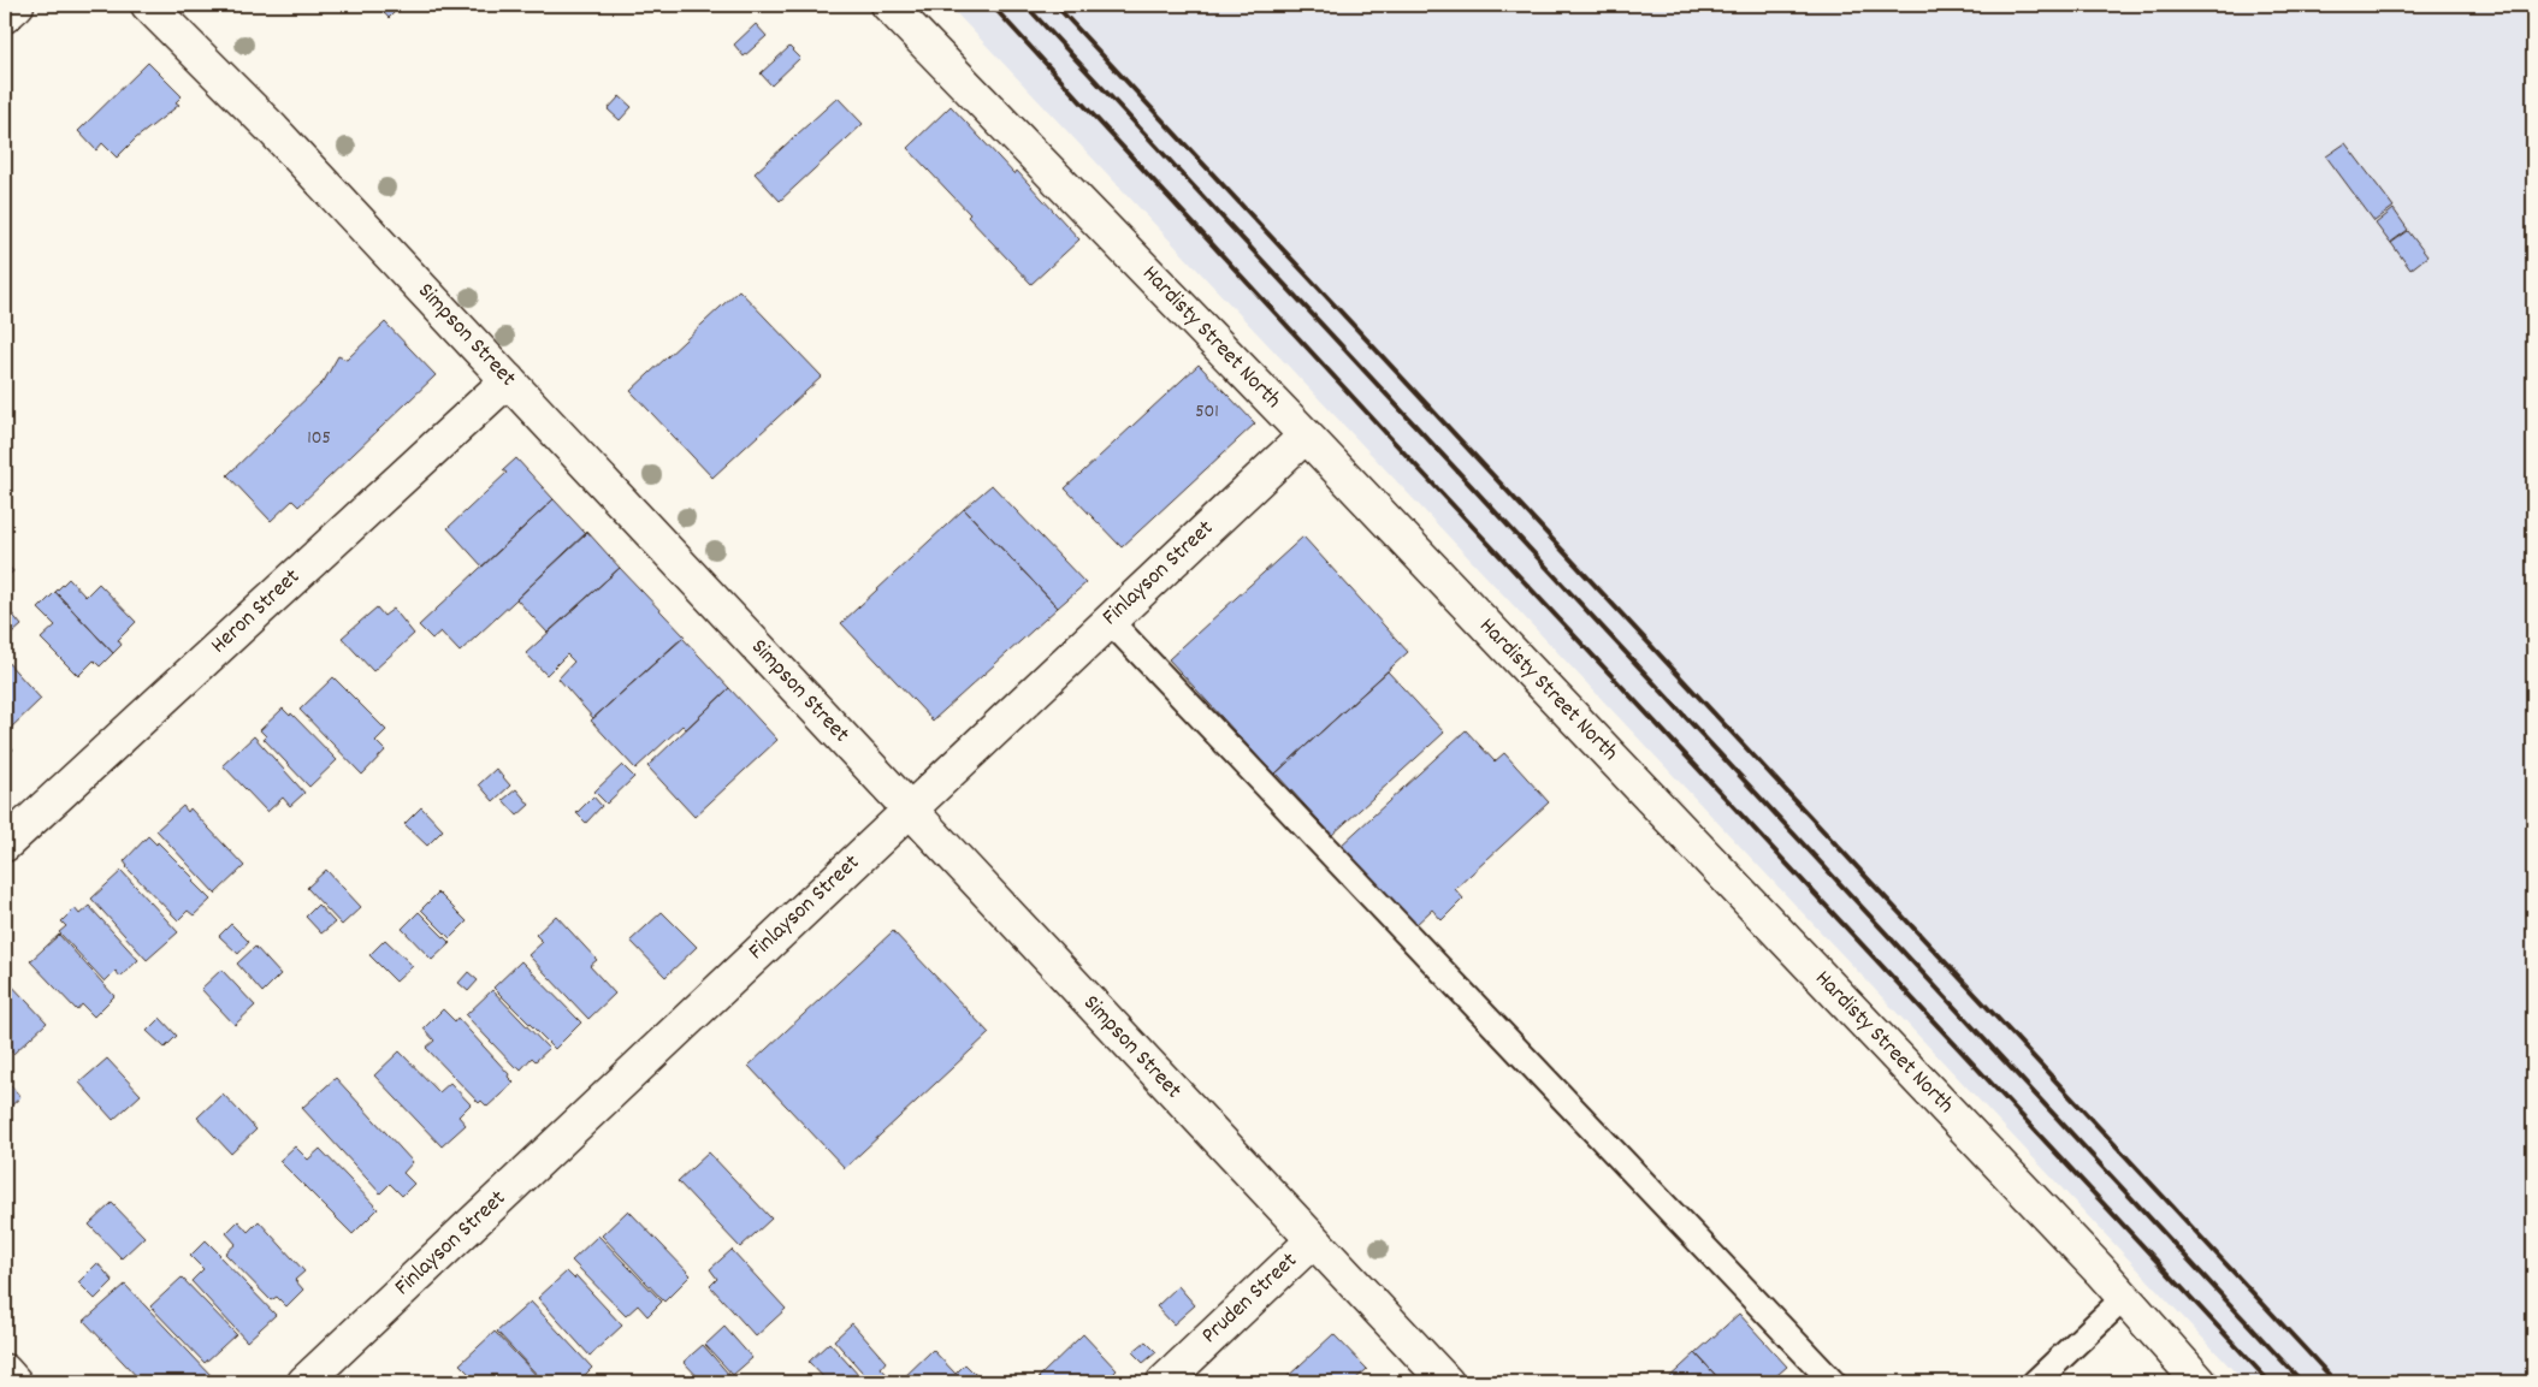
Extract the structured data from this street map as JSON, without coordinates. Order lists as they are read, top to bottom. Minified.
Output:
{"streets":{"street":["Simpson Street","Hardisty Street North","Finlayson Street","Heron Street","Pruden Street"]},"crossings":[["Simpson Street","Finlayson Street"],["Simpson Street","Heron Street"],["Simpson Street","Pruden Street"],["Hardisty Street North","Finlayson Street"]],"house_numbers":["501","105"]}
